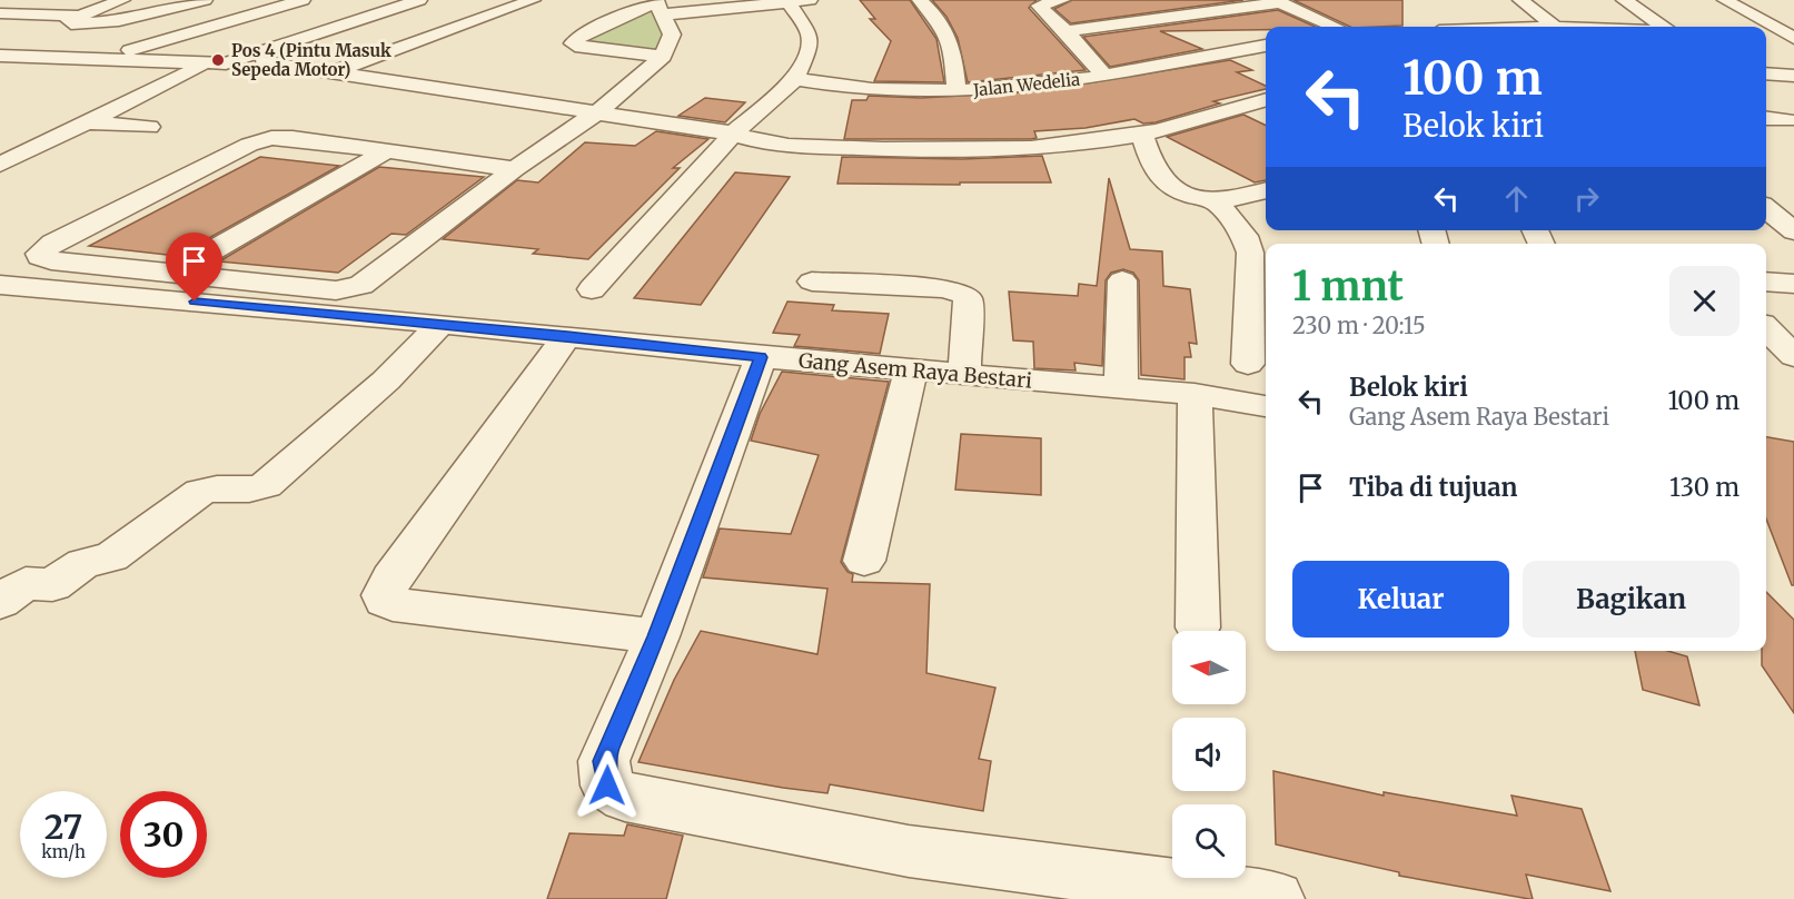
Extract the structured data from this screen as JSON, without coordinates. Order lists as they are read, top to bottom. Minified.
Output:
{"streets":{"street":["Jalan Wedelia","Gang Asem Raya Bestari"]},"places":["Pos 4 (Pintu Masuk Sepeda Motor)"],"north":"left","page":{"turn":["100 m","Belok kiri"],"heading":["1 mnt","230 m · 20:15"],"list":[{"name":"Belok kiri","note":"Gang Asem Raya Bestari","value":"100 m"},{"name":"Tiba di tujuan","value":"130 m"}],"buttons":["Keluar","Bagikan"],"speed":"27 km/h","limit":"30"}}
